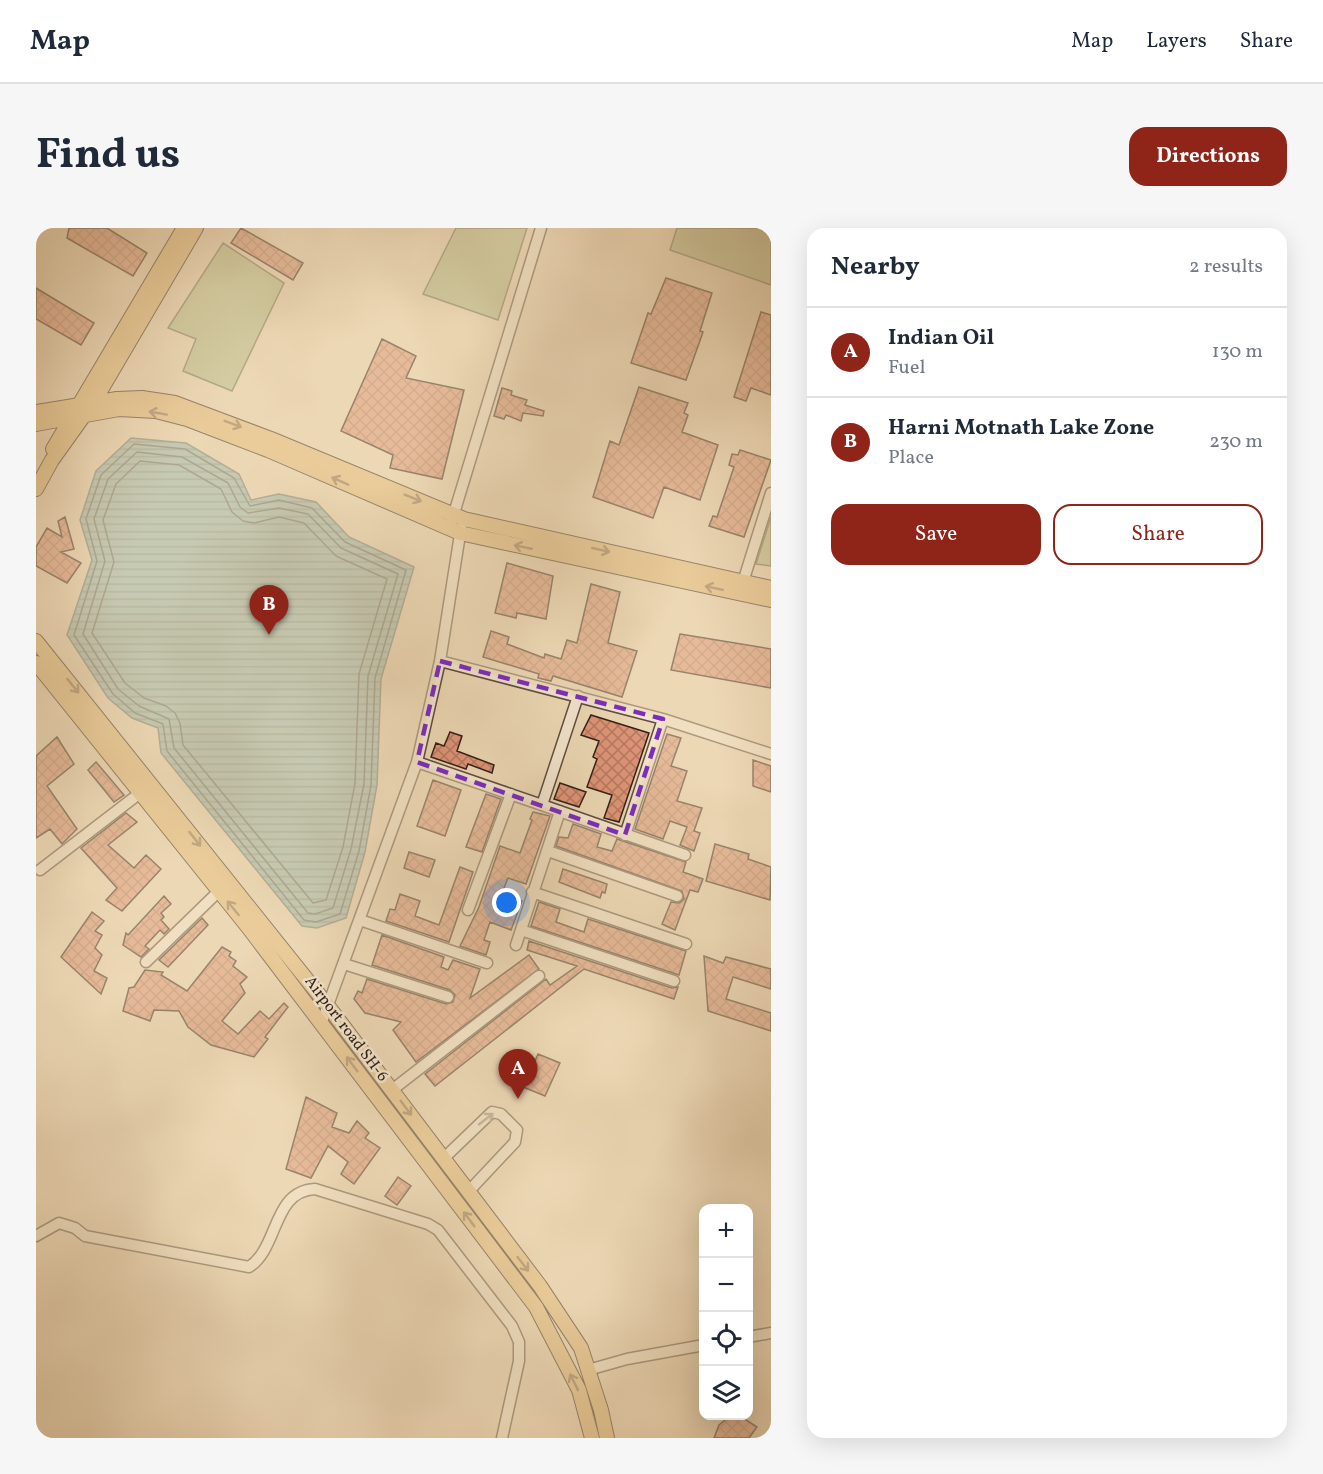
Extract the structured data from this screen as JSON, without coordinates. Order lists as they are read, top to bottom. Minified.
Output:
{"streets":{"main road":["Airport road SH-6"]},"page":{"header":"Map","nav":["Map","Layers","Share"],"title":"Find us","buttons":["Directions",["Save","Share"]],"heading":["Nearby","2 results"],"list":[{"mark":"A","name":"Indian Oil","note":"Fuel","value":"130 m"},{"mark":"B","name":"Harni Motnath Lake Zone","note":"Place","value":"230 m"}],"pins":["B","A"],"map_buttons":["+","−"]}}
